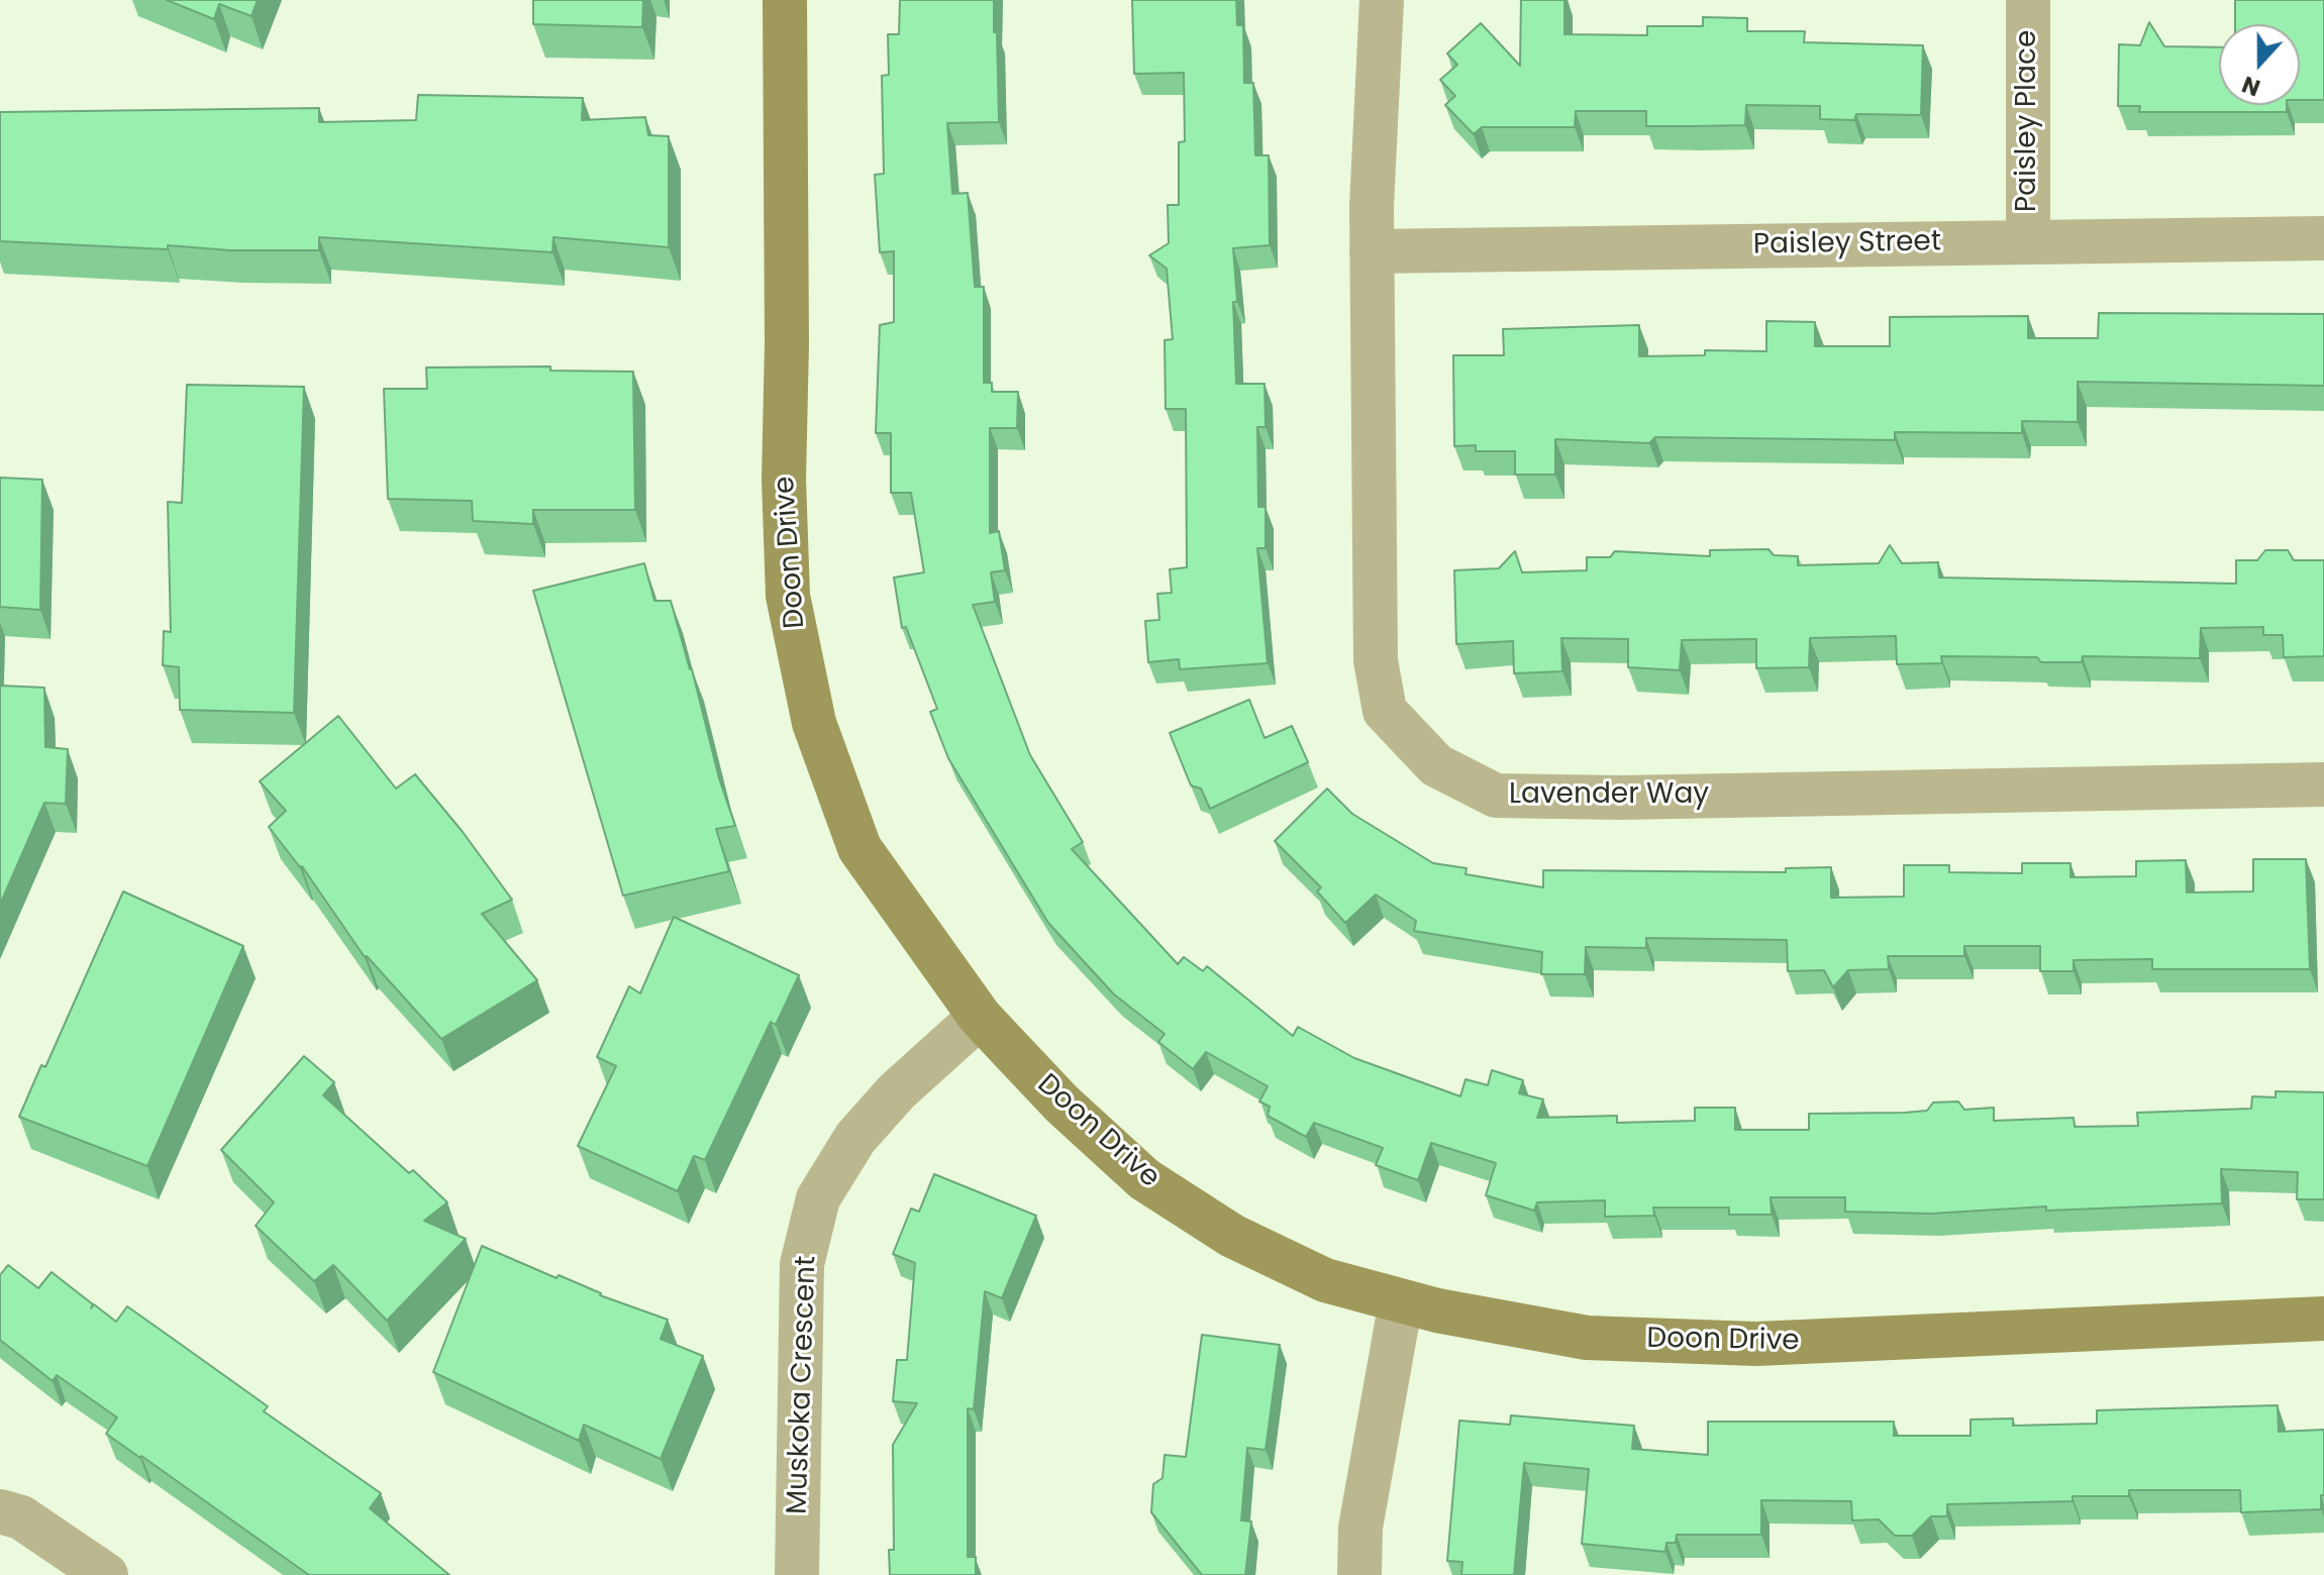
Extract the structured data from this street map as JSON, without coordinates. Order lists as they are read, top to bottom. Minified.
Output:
{"streets":{"street":["Paisley Place","Paisley Street","Doon Drive","Lavender Way","Muskoka Crescent"]},"crossings":[["Paisley Place","Paisley Street"],["Paisley Street","Lavender Way"],["Doon Drive","Muskoka Crescent"]],"north":"bottom"}
